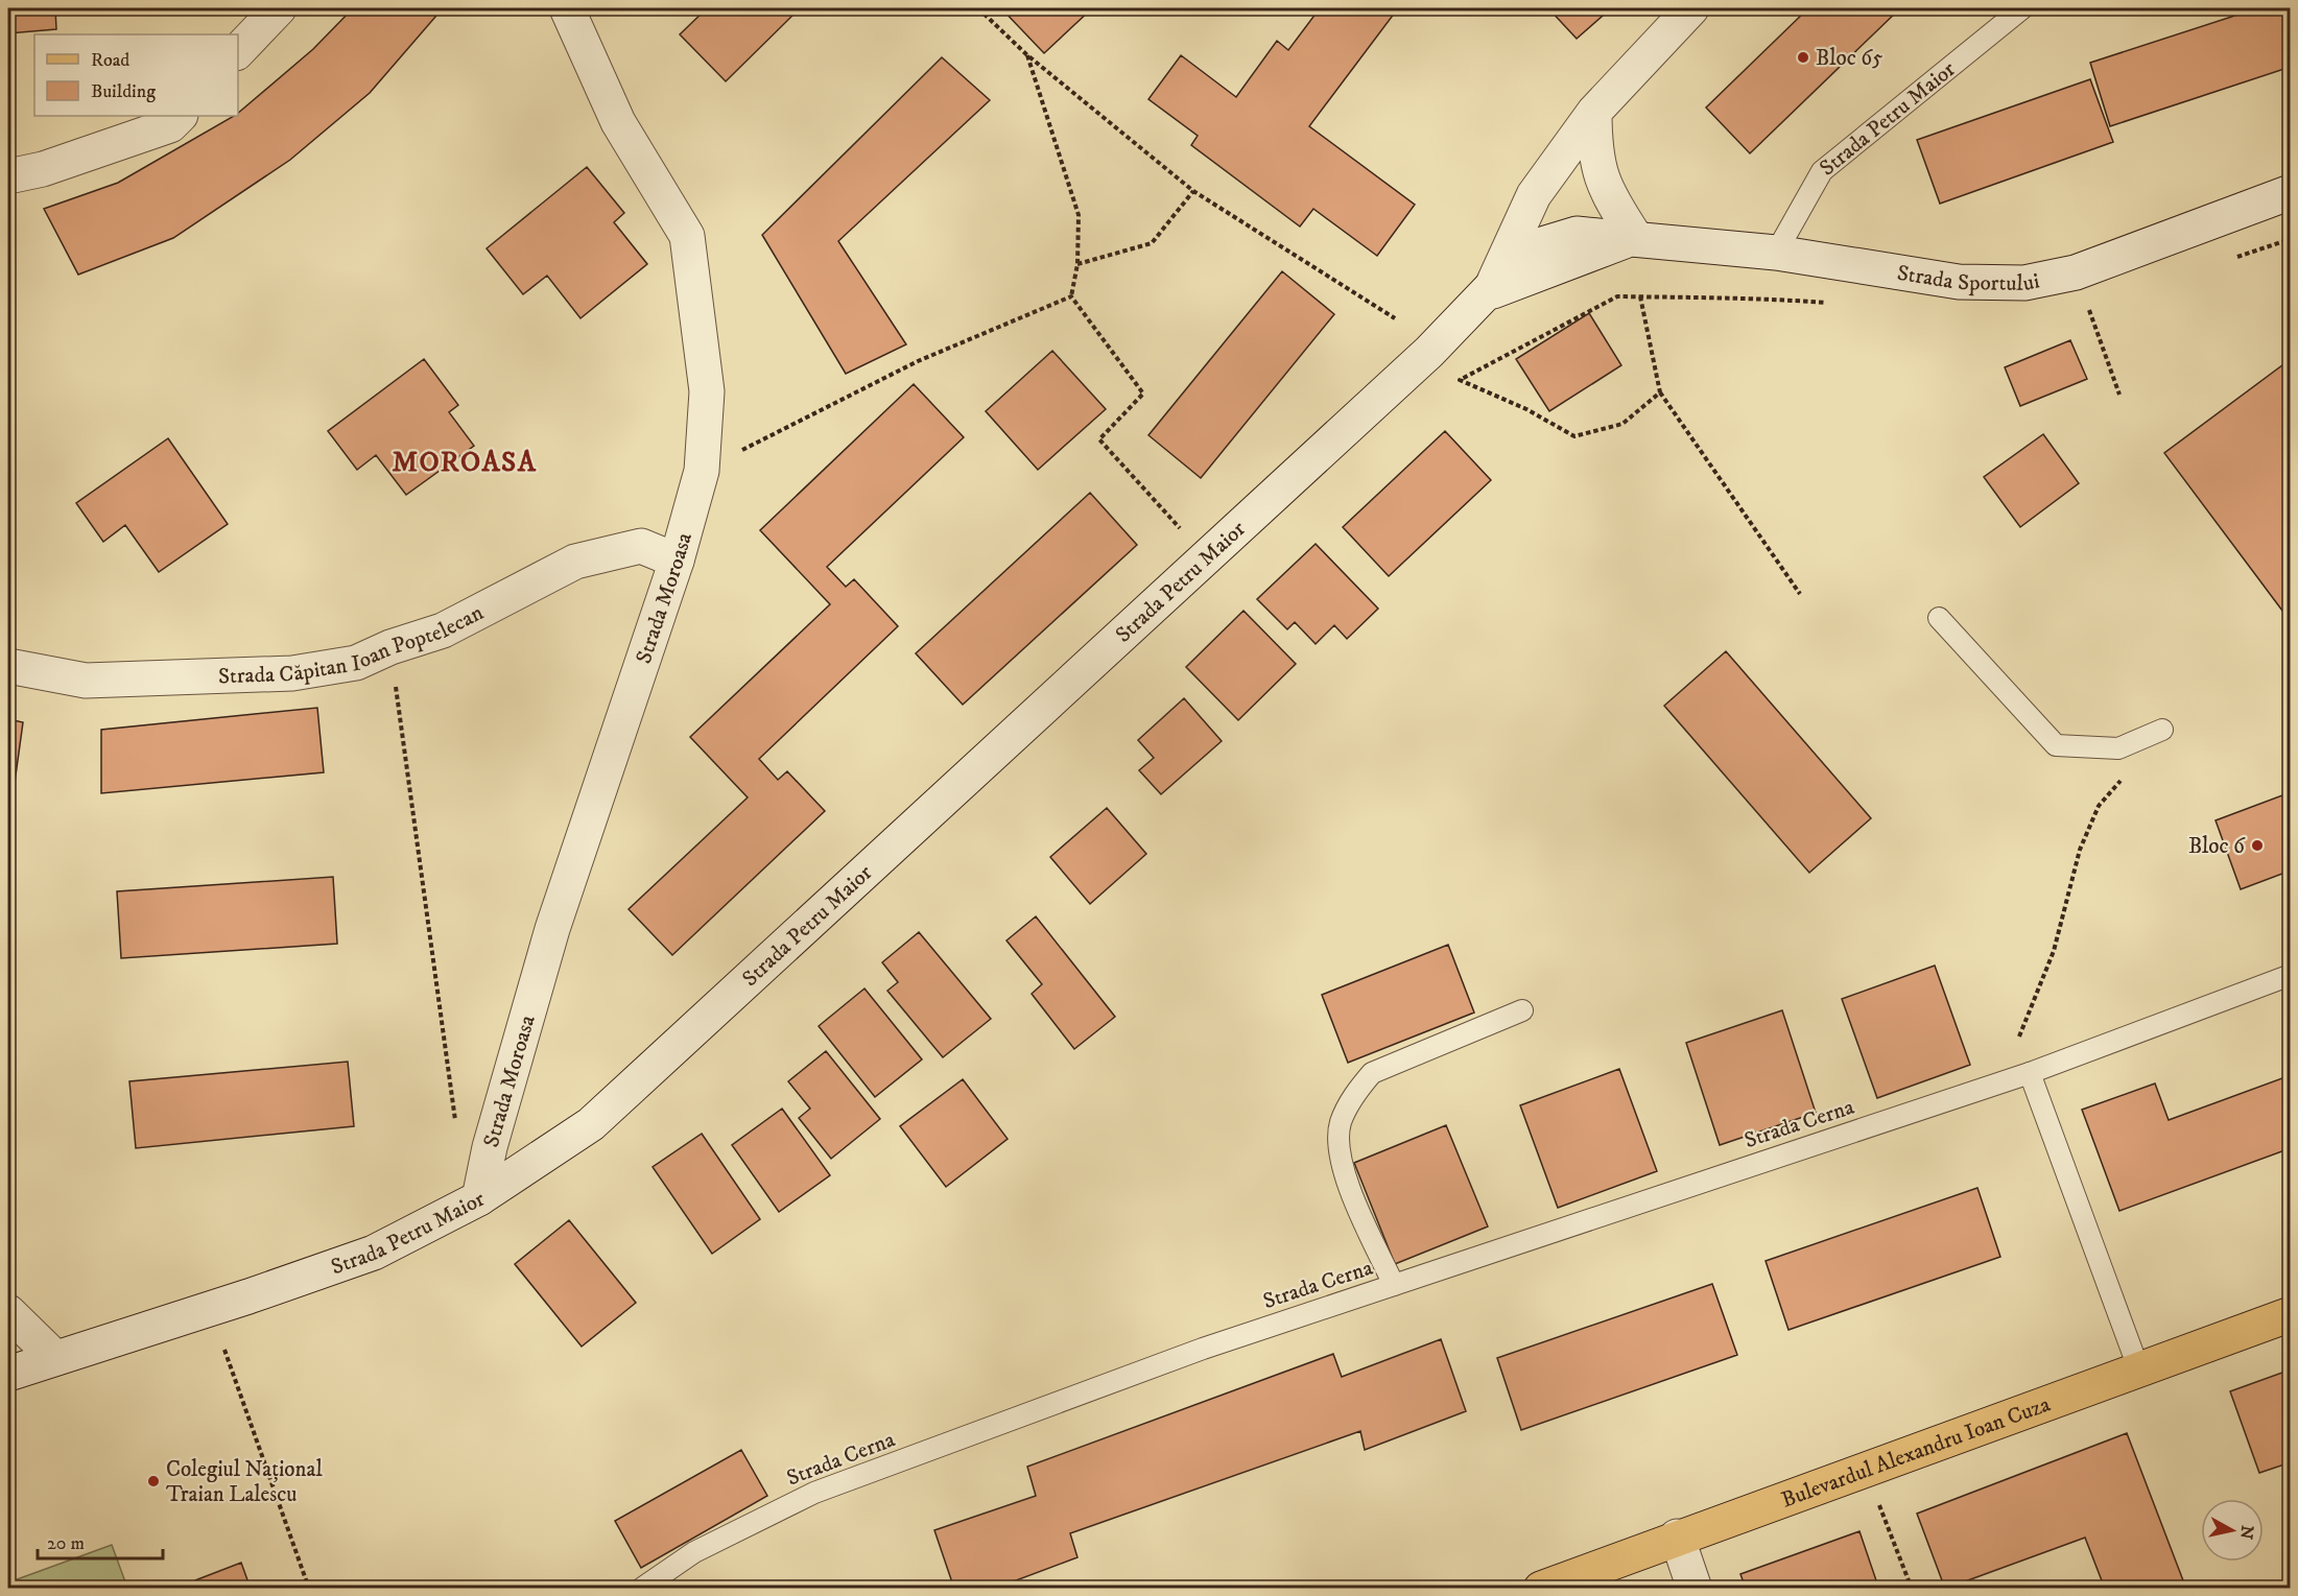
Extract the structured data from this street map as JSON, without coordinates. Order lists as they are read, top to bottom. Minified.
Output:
{"streets":{"main road":["Bulevardul Alexandru Ioan Cuza"],"street":["Strada Petru Maior","Strada Sportului","Strada Moroasa","Strada Căpitan Ioan Poptelecan"],"lane":["Strada Cerna"]},"crossings":[["Strada Petru Maior","Strada Sportului"],["Strada Petru Maior","Strada Moroasa"],["Strada Moroasa","Strada Căpitan Ioan Poptelecan"]],"districts":["MOROASA"],"places":["Bloc 65","Bloc 6","Colegiul Național Traian Lalescu"],"legend":["Road","Building"],"scale_bar":"20 m","north":"right"}
